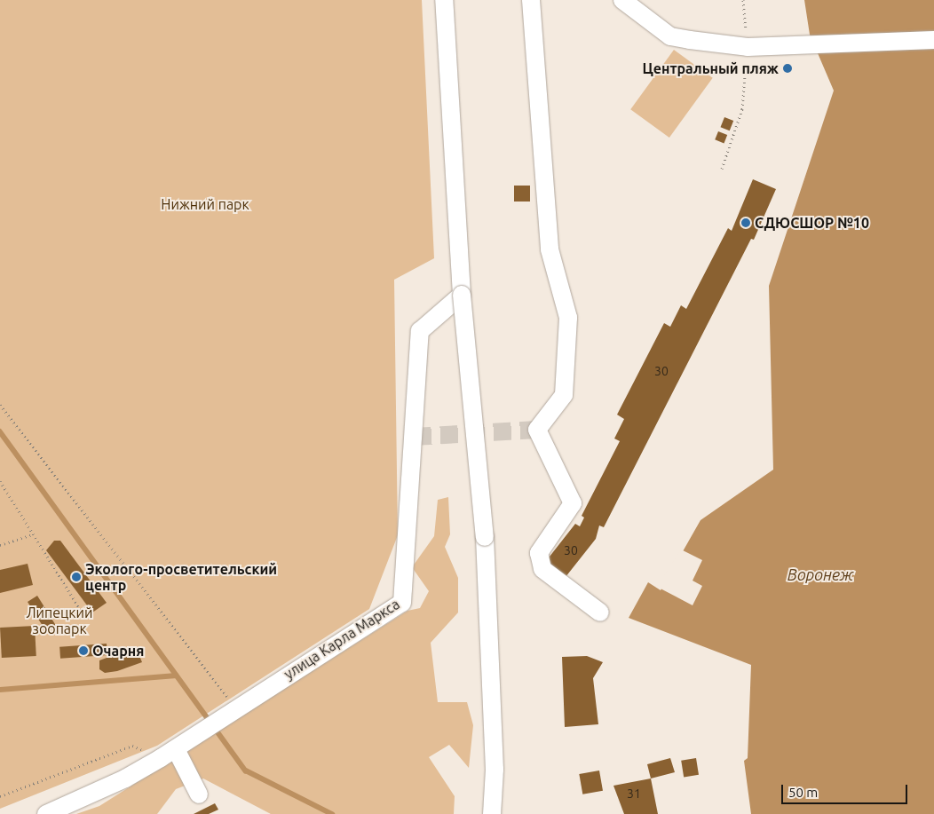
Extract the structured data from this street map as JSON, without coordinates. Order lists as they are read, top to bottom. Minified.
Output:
{"streets":{"street":["улица Карла Маркса"]},"water":["Воронеж"],"parks":["Нижний парк","Липецкий зоопарк"],"places":["Центральный пляж","СДЮСШОР №10","Эколого-просветительский центр","Очарня"],"house_numbers":["30","30","31"],"scale_bar":"50 m"}
